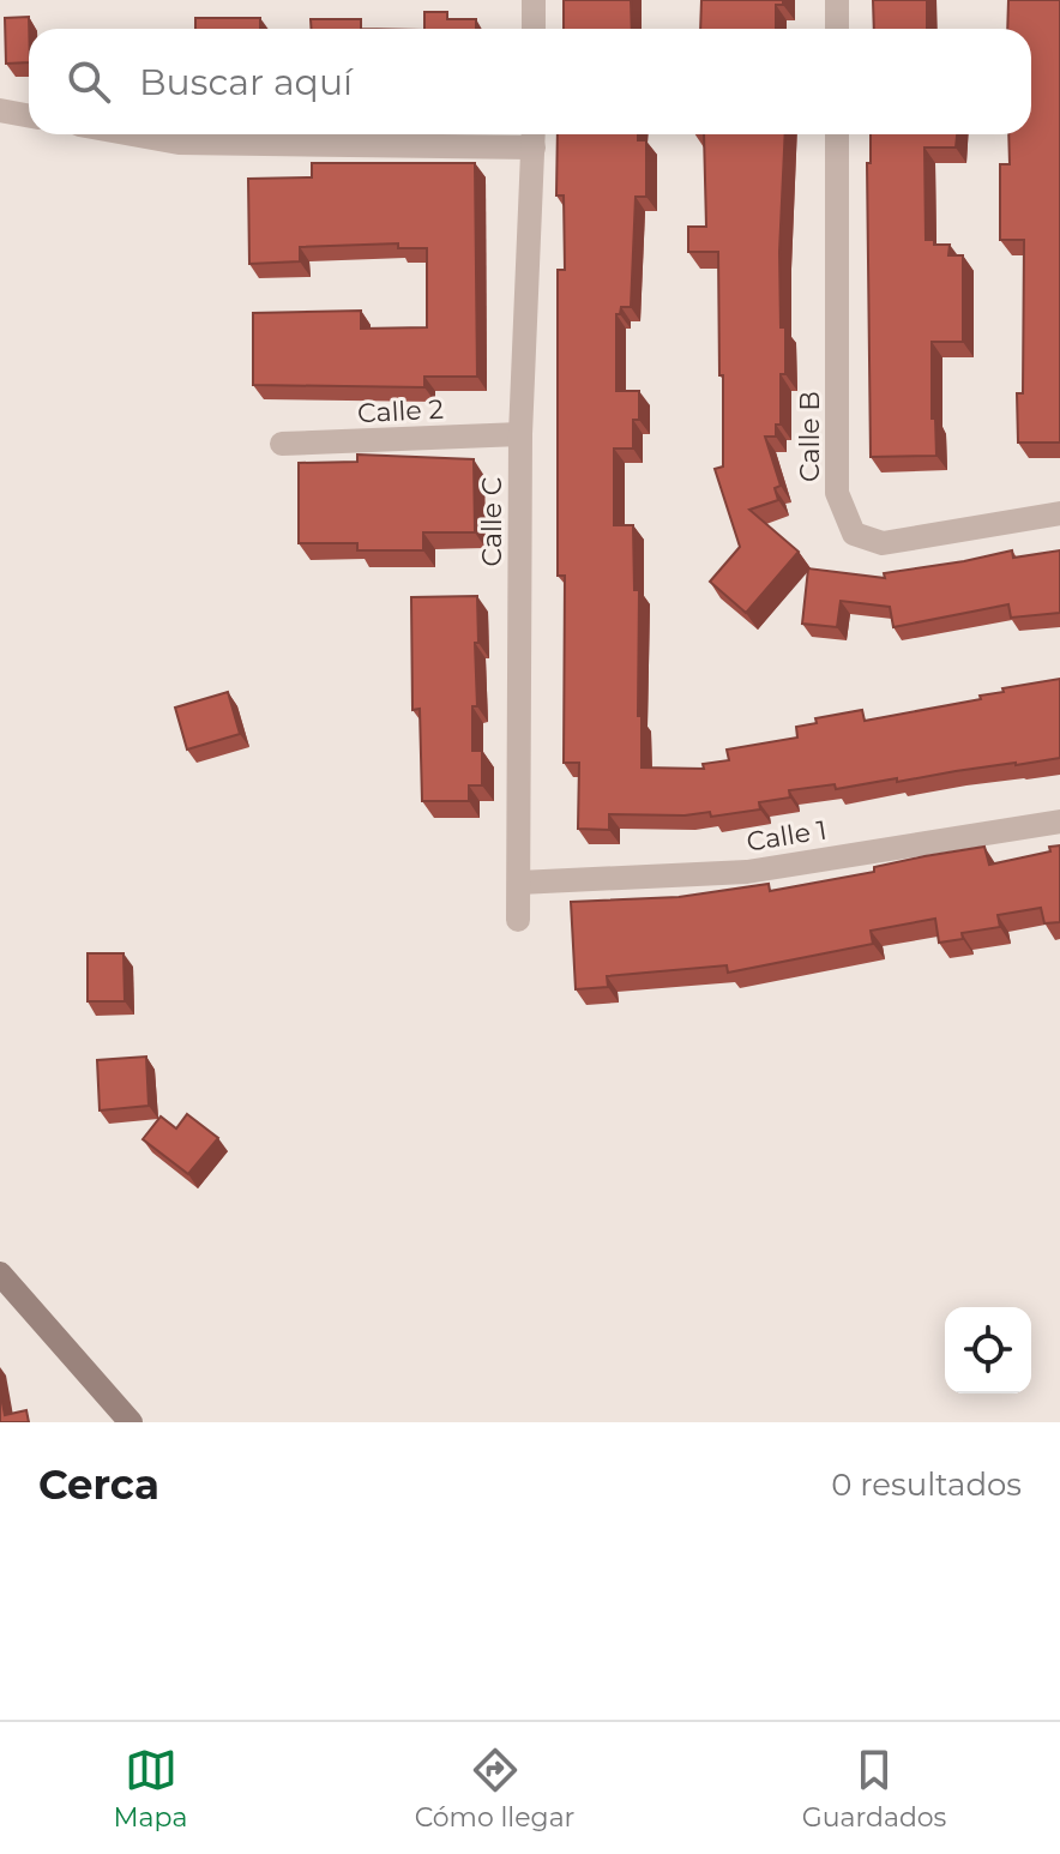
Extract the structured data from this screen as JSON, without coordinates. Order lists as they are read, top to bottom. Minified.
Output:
{"streets":{"street":["Calle 2","Calle B","Calle C","Calle 1"]},"crossings":[["Calle 2","Calle C"],["Calle C","Calle 1"]],"page":{"search":"Buscar aquí","heading":["Cerca","0 resultados"],"nav":["Mapa","Cómo llegar","Guardados"]}}
